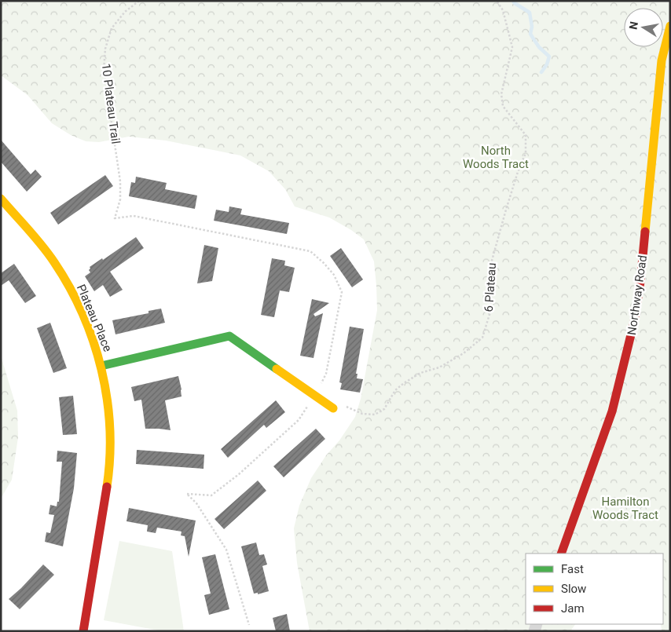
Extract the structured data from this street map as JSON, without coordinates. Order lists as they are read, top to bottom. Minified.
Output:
{"streets":{"street":["Northway Road","Plateau Place"],"path":["10 Plateau Trail","6 Plateau"]},"parks":["North Woods Tract","Hamilton Woods Tract"],"legend":["Fast","Slow","Jam"],"north":"left"}
